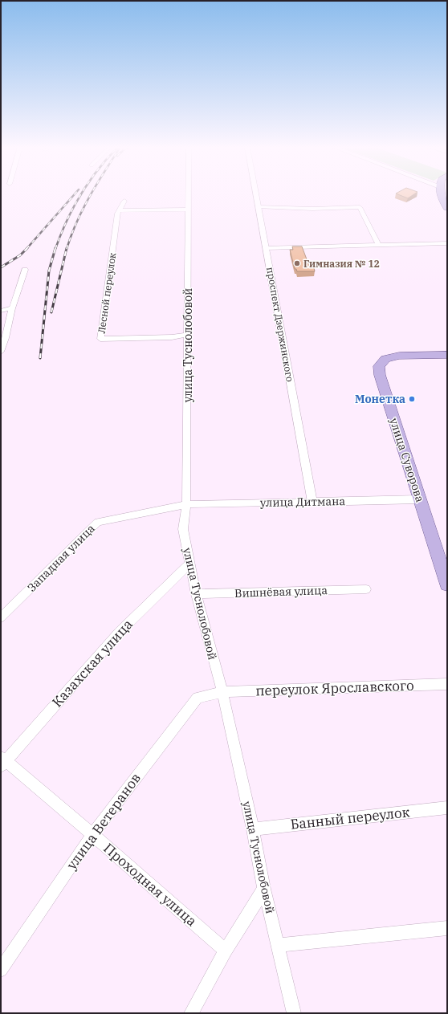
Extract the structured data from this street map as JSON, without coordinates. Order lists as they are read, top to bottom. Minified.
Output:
{"streets":{"main road":["улица Суворова"],"street":["Лесной переулок","проспект Дзержинского","улица Туснолобовой","улица Дитмана","Западная улица","Вишнёвая улица","Казахская улица","переулок Ярославского","Банный переулок","улица Ветеранов","Проходная улица"]},"crossings":[["Лесной переулок","улица Туснолобовой"],["проспект Дзержинского","улица Дитмана"],["улица Туснолобовой","улица Дитмана"],["улица Туснолобовой","Западная улица"],["улица Туснолобовой","Вишнёвая улица"],["улица Туснолобовой","Казахская улица"],["улица Туснолобовой","переулок Ярославского"],["улица Туснолобовой","Банный переулок"],["улица Туснолобовой","улица Ветеранов"],["улица Суворова","улица Дитмана"],["улица Дитмана","Западная улица"],["Казахская улица","Проходная улица"],["переулок Ярославского","улица Ветеранов"],["улица Ветеранов","Проходная улица"]],"places":["Гимназия № 12","Монетка"]}
